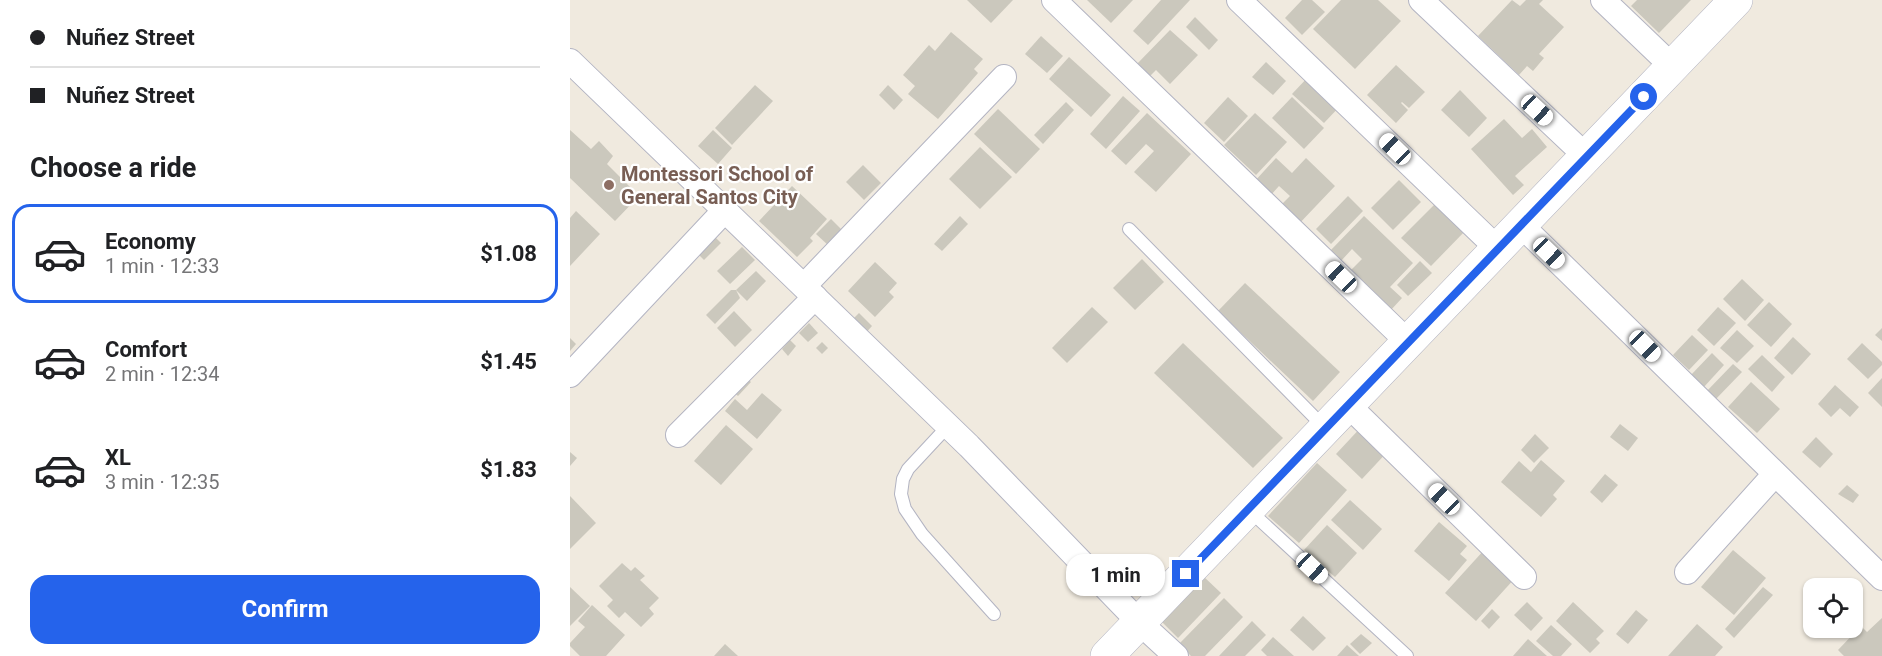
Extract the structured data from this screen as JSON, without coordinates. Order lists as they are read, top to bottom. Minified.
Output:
{"places":["Montessori School of General Santos City"],"page":{"banner":["Nuñez Street","Nuñez Street"],"heading":"Choose a ride","list":[{"name":"Economy","note":"1 min · 12:33","value":"$1.08"},{"name":"Comfort","note":"2 min · 12:34","value":"$1.45"},{"name":"XL","note":"3 min · 12:35","value":"$1.83"}],"bubble":"1 min","buttons":"Confirm"}}
